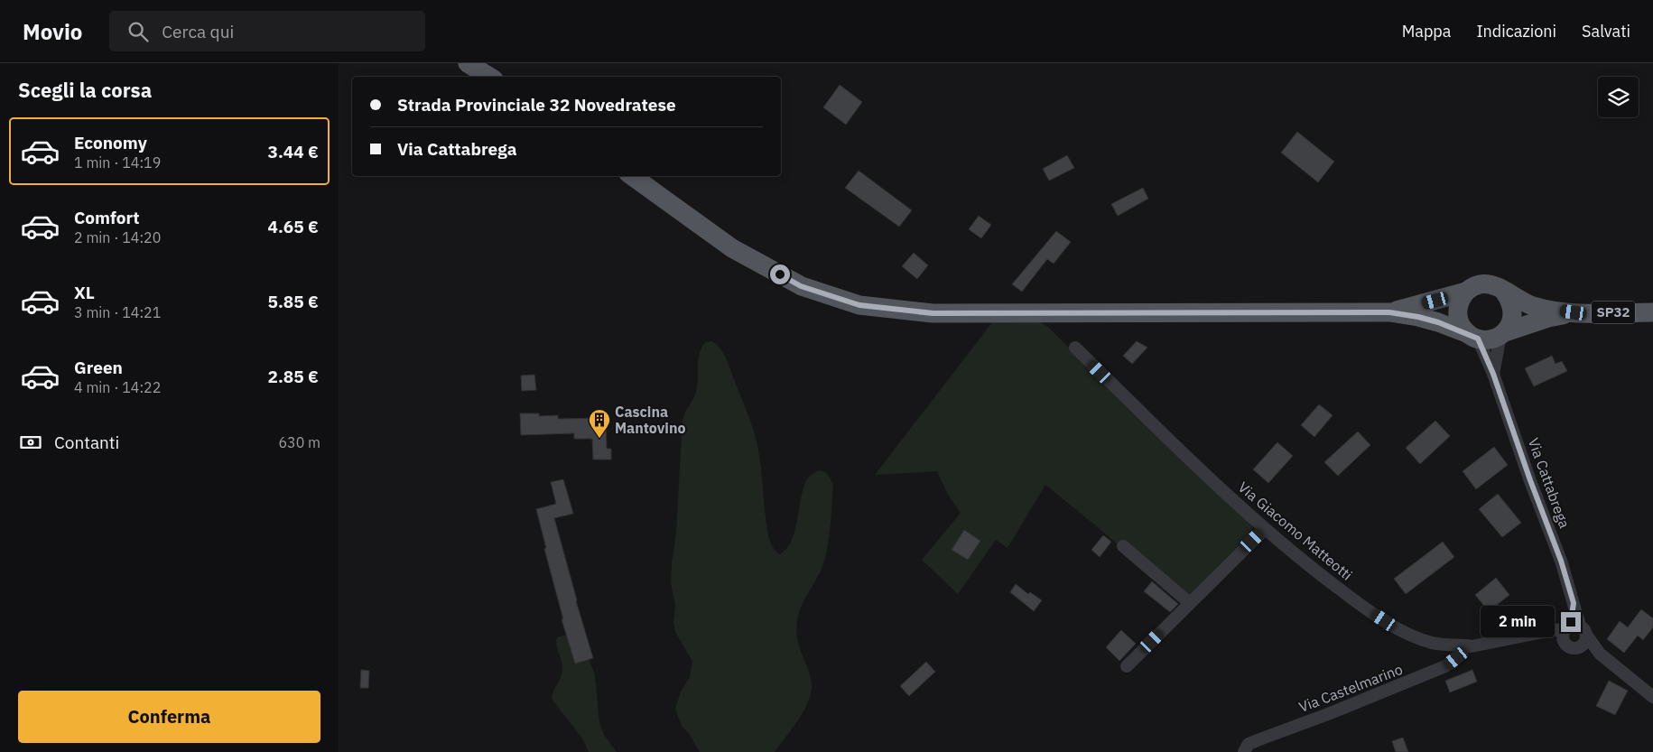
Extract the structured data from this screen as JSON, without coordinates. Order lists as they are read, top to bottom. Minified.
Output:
{"streets":{"main road":["SP32"],"street":["Via Cattabrega","Via Giacomo Matteotti","Via Castelmarino"]},"crossings":[["SP32","Via Cattabrega"],["Via Cattabrega","Via Giacomo Matteotti"],["Via Giacomo Matteotti","Via Castelmarino"]],"places":{"building":["Cascina Mantovino"]},"page":{"header":"Movio","search":"Cerca qui","nav":["Mappa","Indicazioni","Salvati"],"heading":"Scegli la corsa","banner":["Strada Provinciale 32 Novedratese","Via Cattabrega"],"list":[{"name":"Economy","note":"1 min · 14:19","value":"3.44 €"},{"name":"Comfort","note":"2 min · 14:20","value":"4.65 €"},{"name":"XL","note":"3 min · 14:21","value":"5.85 €"},{"name":"Green","note":"4 min · 14:22","value":"2.85 €"}],"pay":["Contanti","630 m"],"bubble":"2 min","buttons":"Conferma"}}
